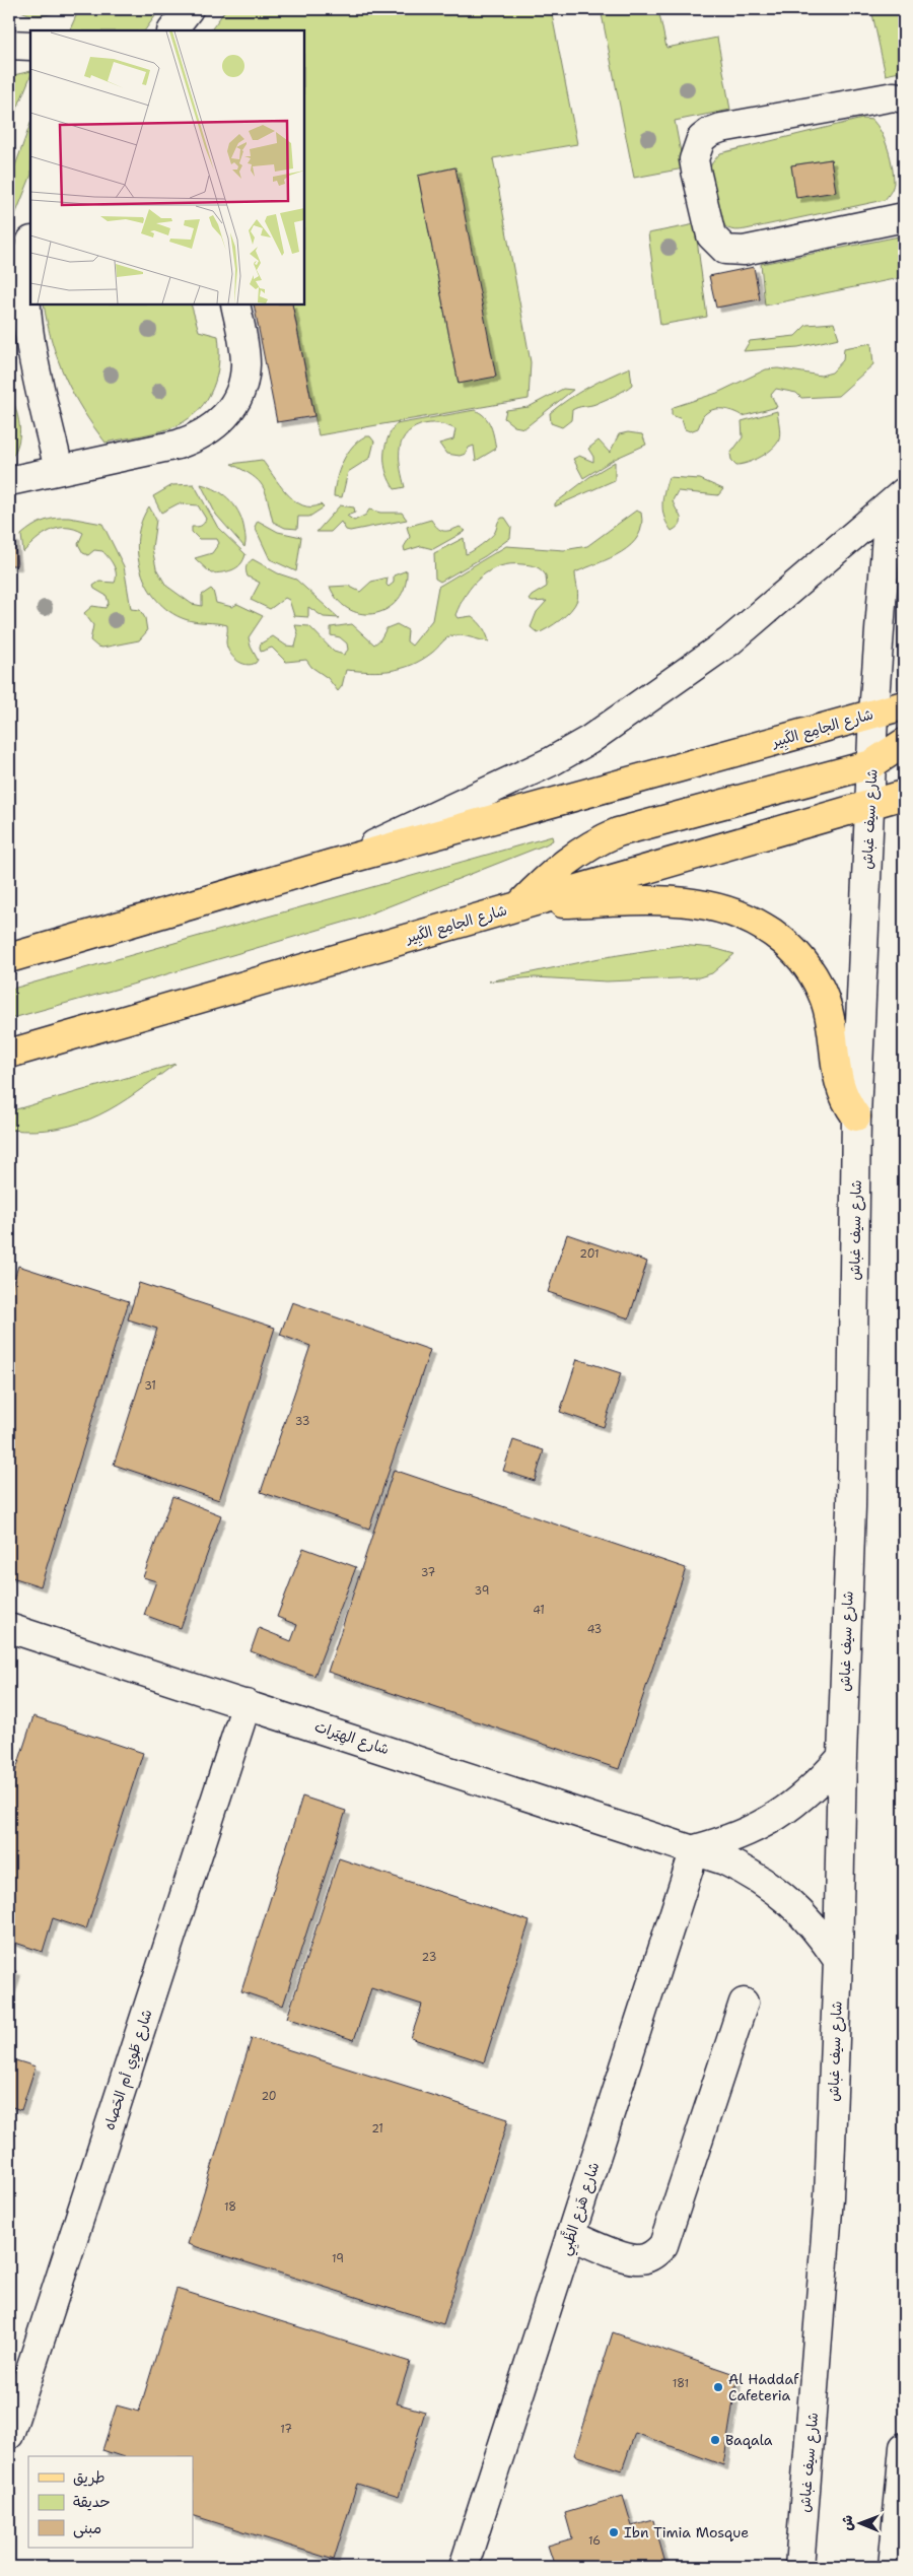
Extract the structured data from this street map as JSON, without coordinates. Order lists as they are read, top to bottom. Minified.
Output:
{"streets":{"main road":["شارع الجامِع الكَبِير"],"street":["شارع سيف غباش","شارع الهِيَرات","شارع طَوِي أم الحَصاه","شارع هَزع الظَّبِي"]},"crossings":[["شارع الجامِع الكَبِير","شارع سيف غباش"],["شارع سيف غباش","شارع الهِيَرات"],["شارع الهِيَرات","شارع طَوِي أم الحَصاه"],["شارع الهِيَرات","شارع هَزع الظَّبِي"]],"places":["Al Haddaf Cafeteria","Baqala","Ibn Timia Mosque"],"house_numbers":["201","31","33","37","39","41","43","23","20","21","18","19","181","17","16"],"legend":["طريق","حديقة","مبنى"],"north":"left"}
